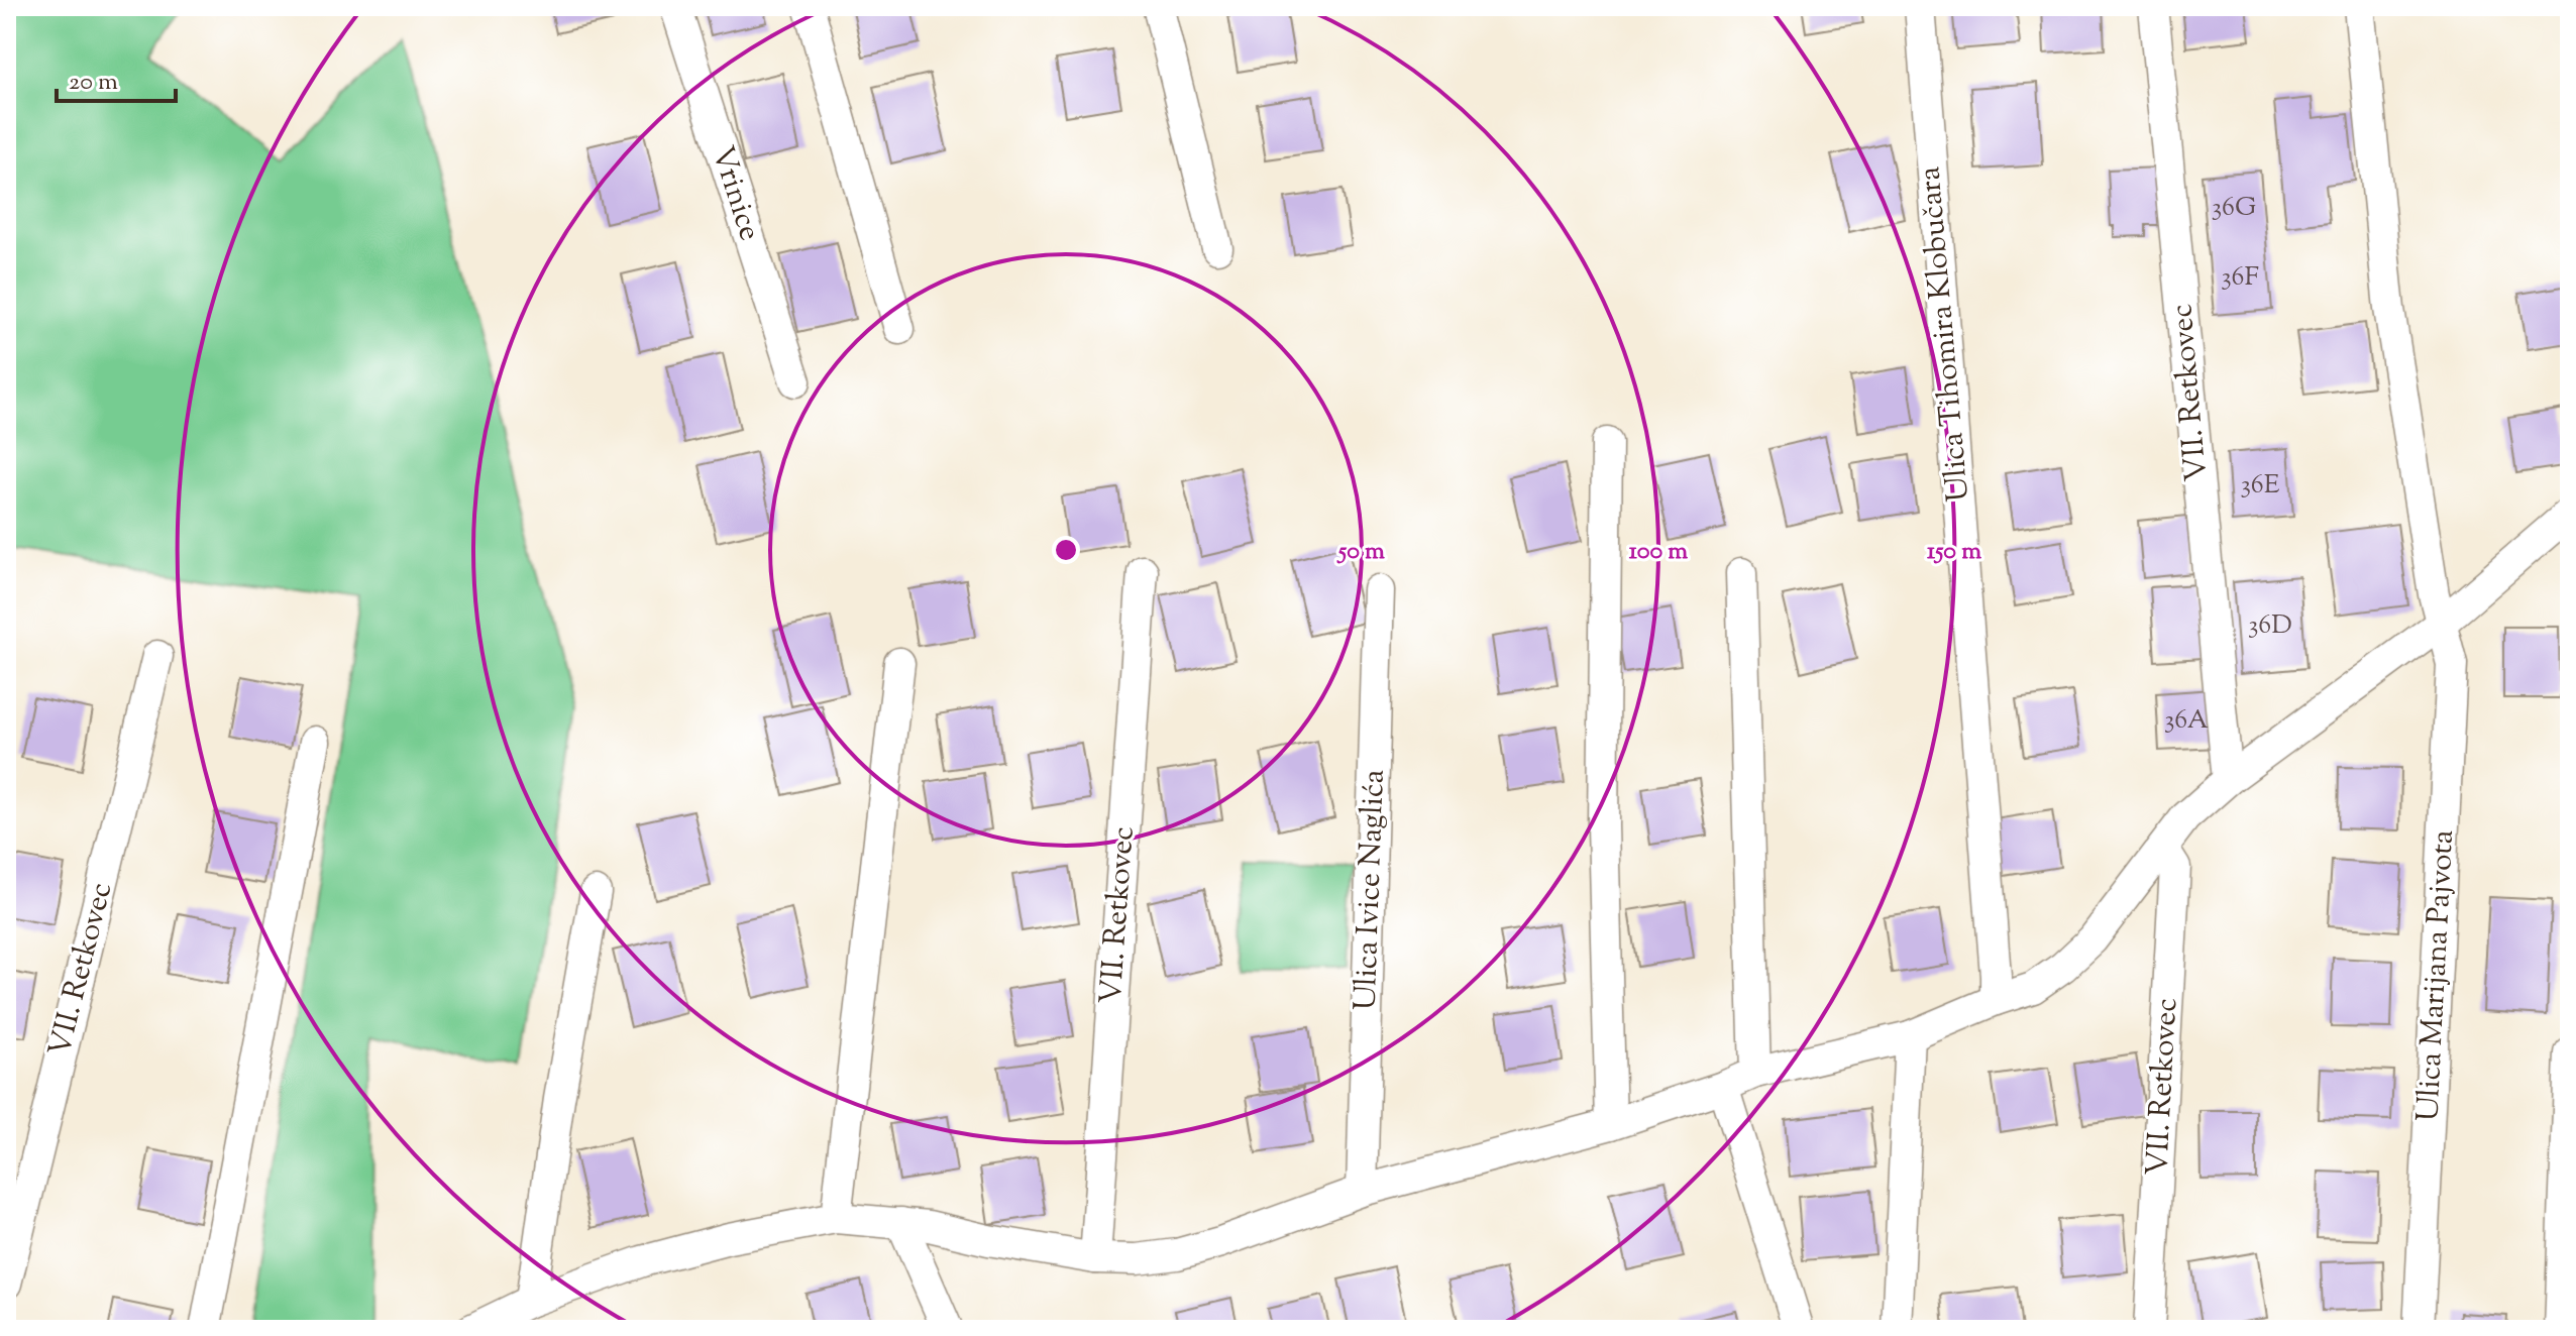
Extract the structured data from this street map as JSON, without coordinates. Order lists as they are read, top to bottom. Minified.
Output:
{"streets":{"street":["Vrinice","Ulica Tihomira Klobučara","VII. Retkovec","Ulica Ivice Naglića","Ulica Marijana Pajvota"]},"house_numbers":["36G","36F","36E","36D","36A"],"scale_bar":"20 m","rings":["50 m","100 m","150 m"]}
